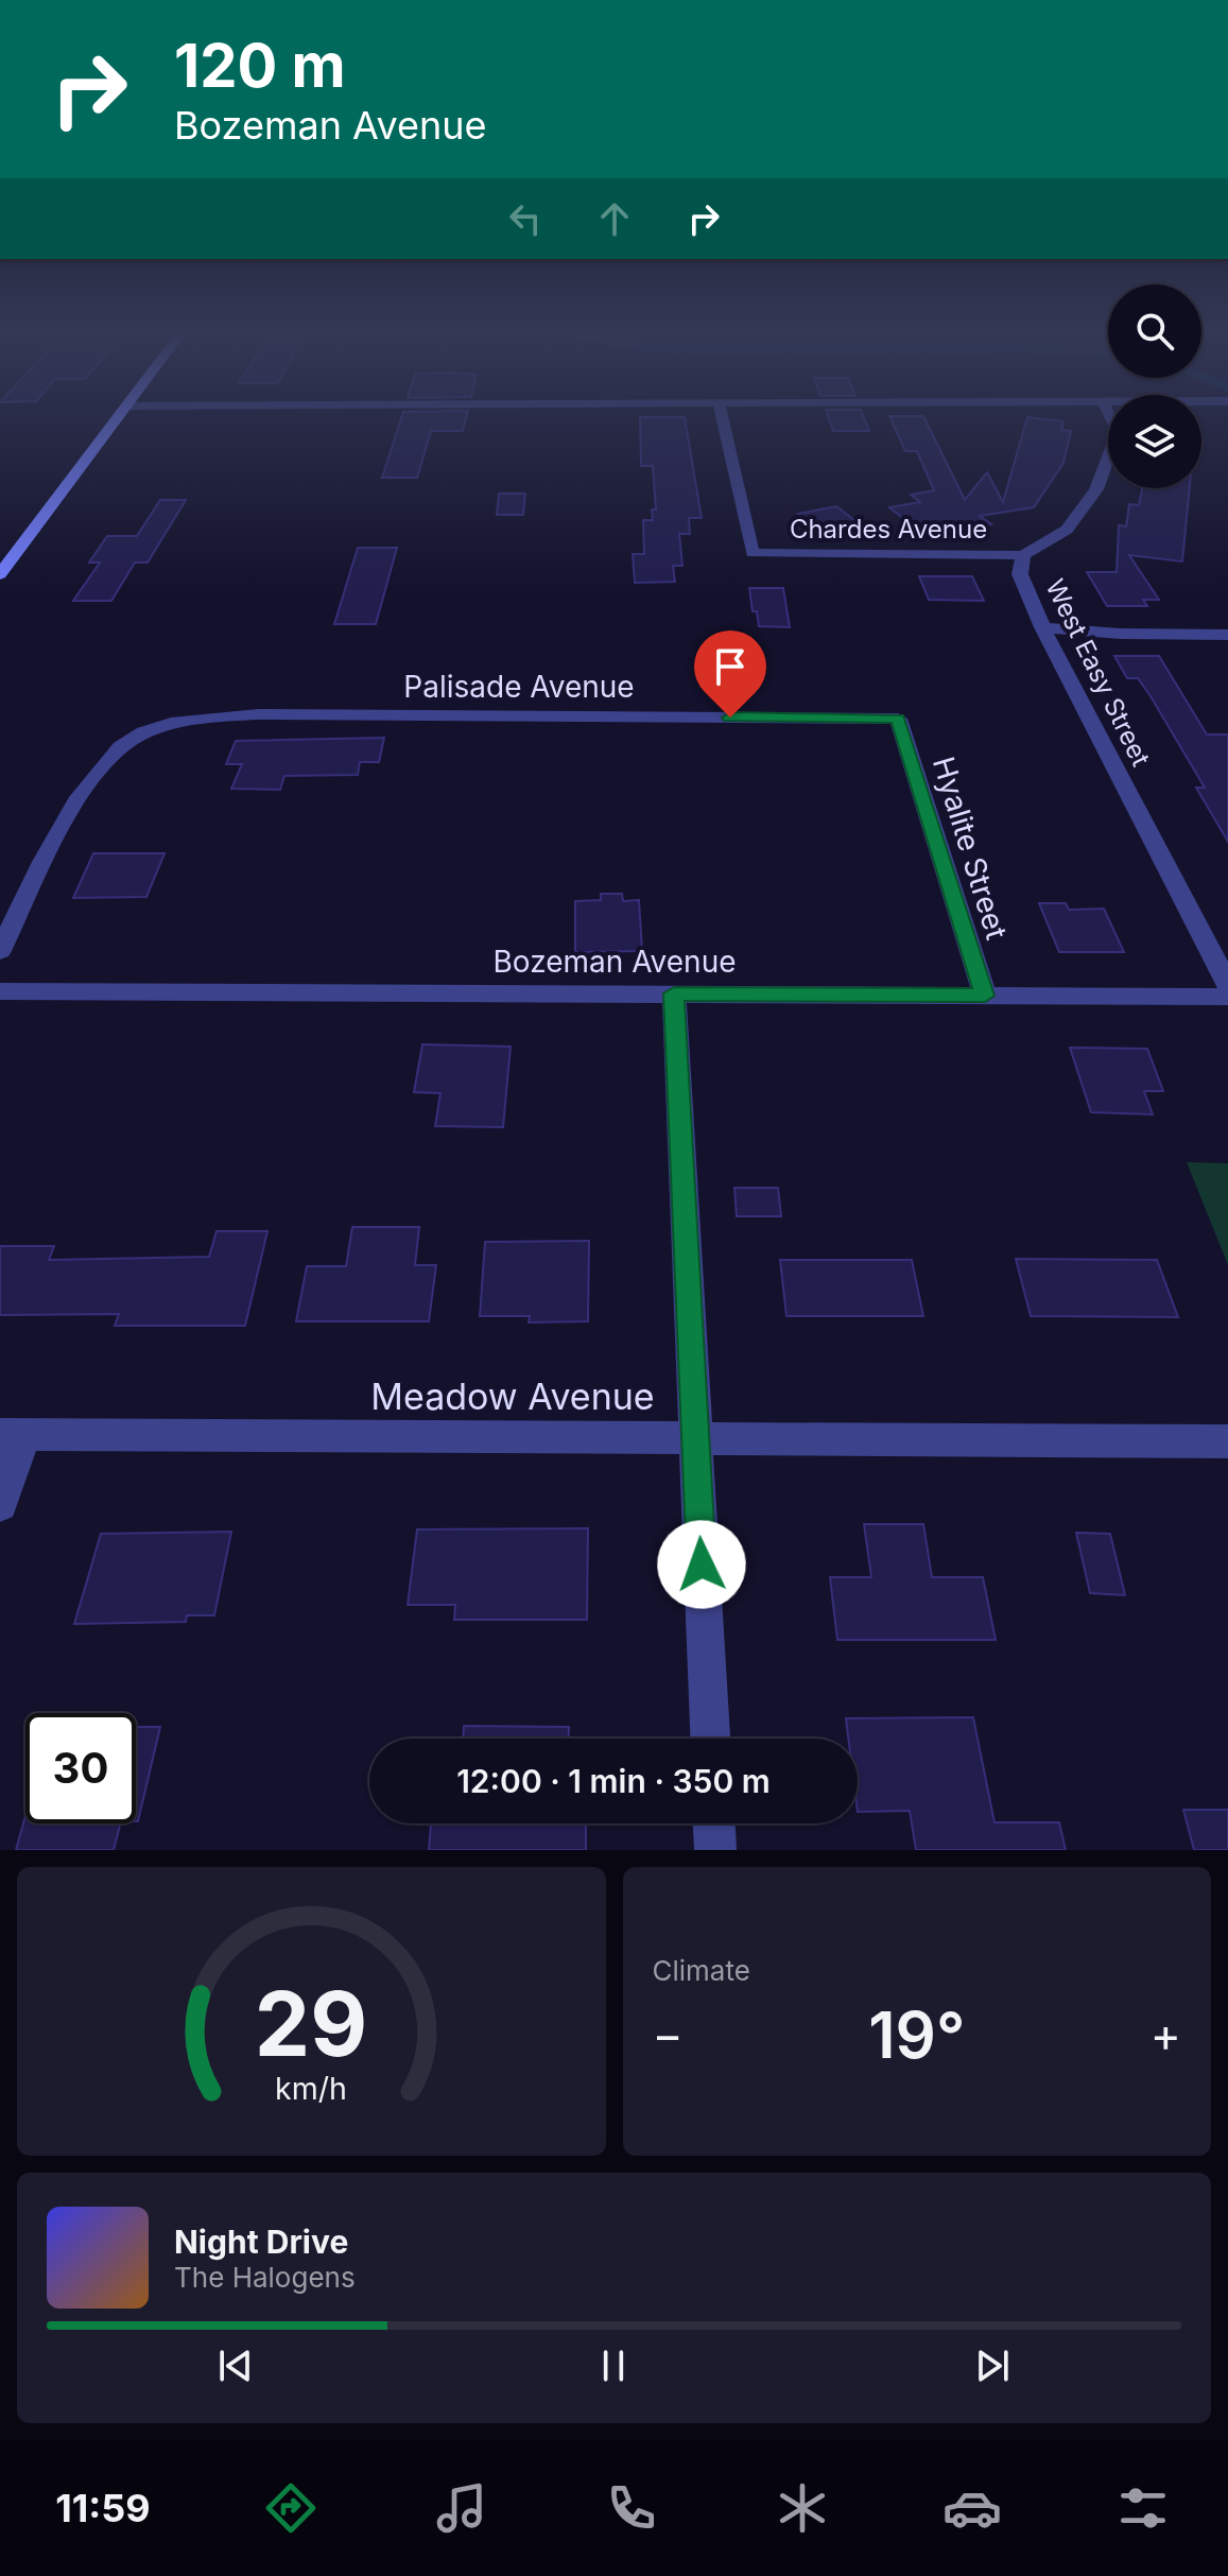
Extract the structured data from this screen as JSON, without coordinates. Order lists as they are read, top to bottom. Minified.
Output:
{"streets":{"street":["Chardes Avenue","West Easy Street","Palisade Avenue","Hyalite Street","Bozeman Avenue","Meadow Avenue"]},"crossings":[["Chardes Avenue","West Easy Street"],["Palisade Avenue","Hyalite Street"],["Hyalite Street","Bozeman Avenue"]],"page":{"turn":["120 m","Bozeman Avenue"],"limit":"30","trip":"12:00 · 1 min · 350 m","tile":"Climate","heat":["−","19°","+"],"song":["Night Drive","The Halogens"],"tabs":"11:59","gauge":["29","km/h"]}}
